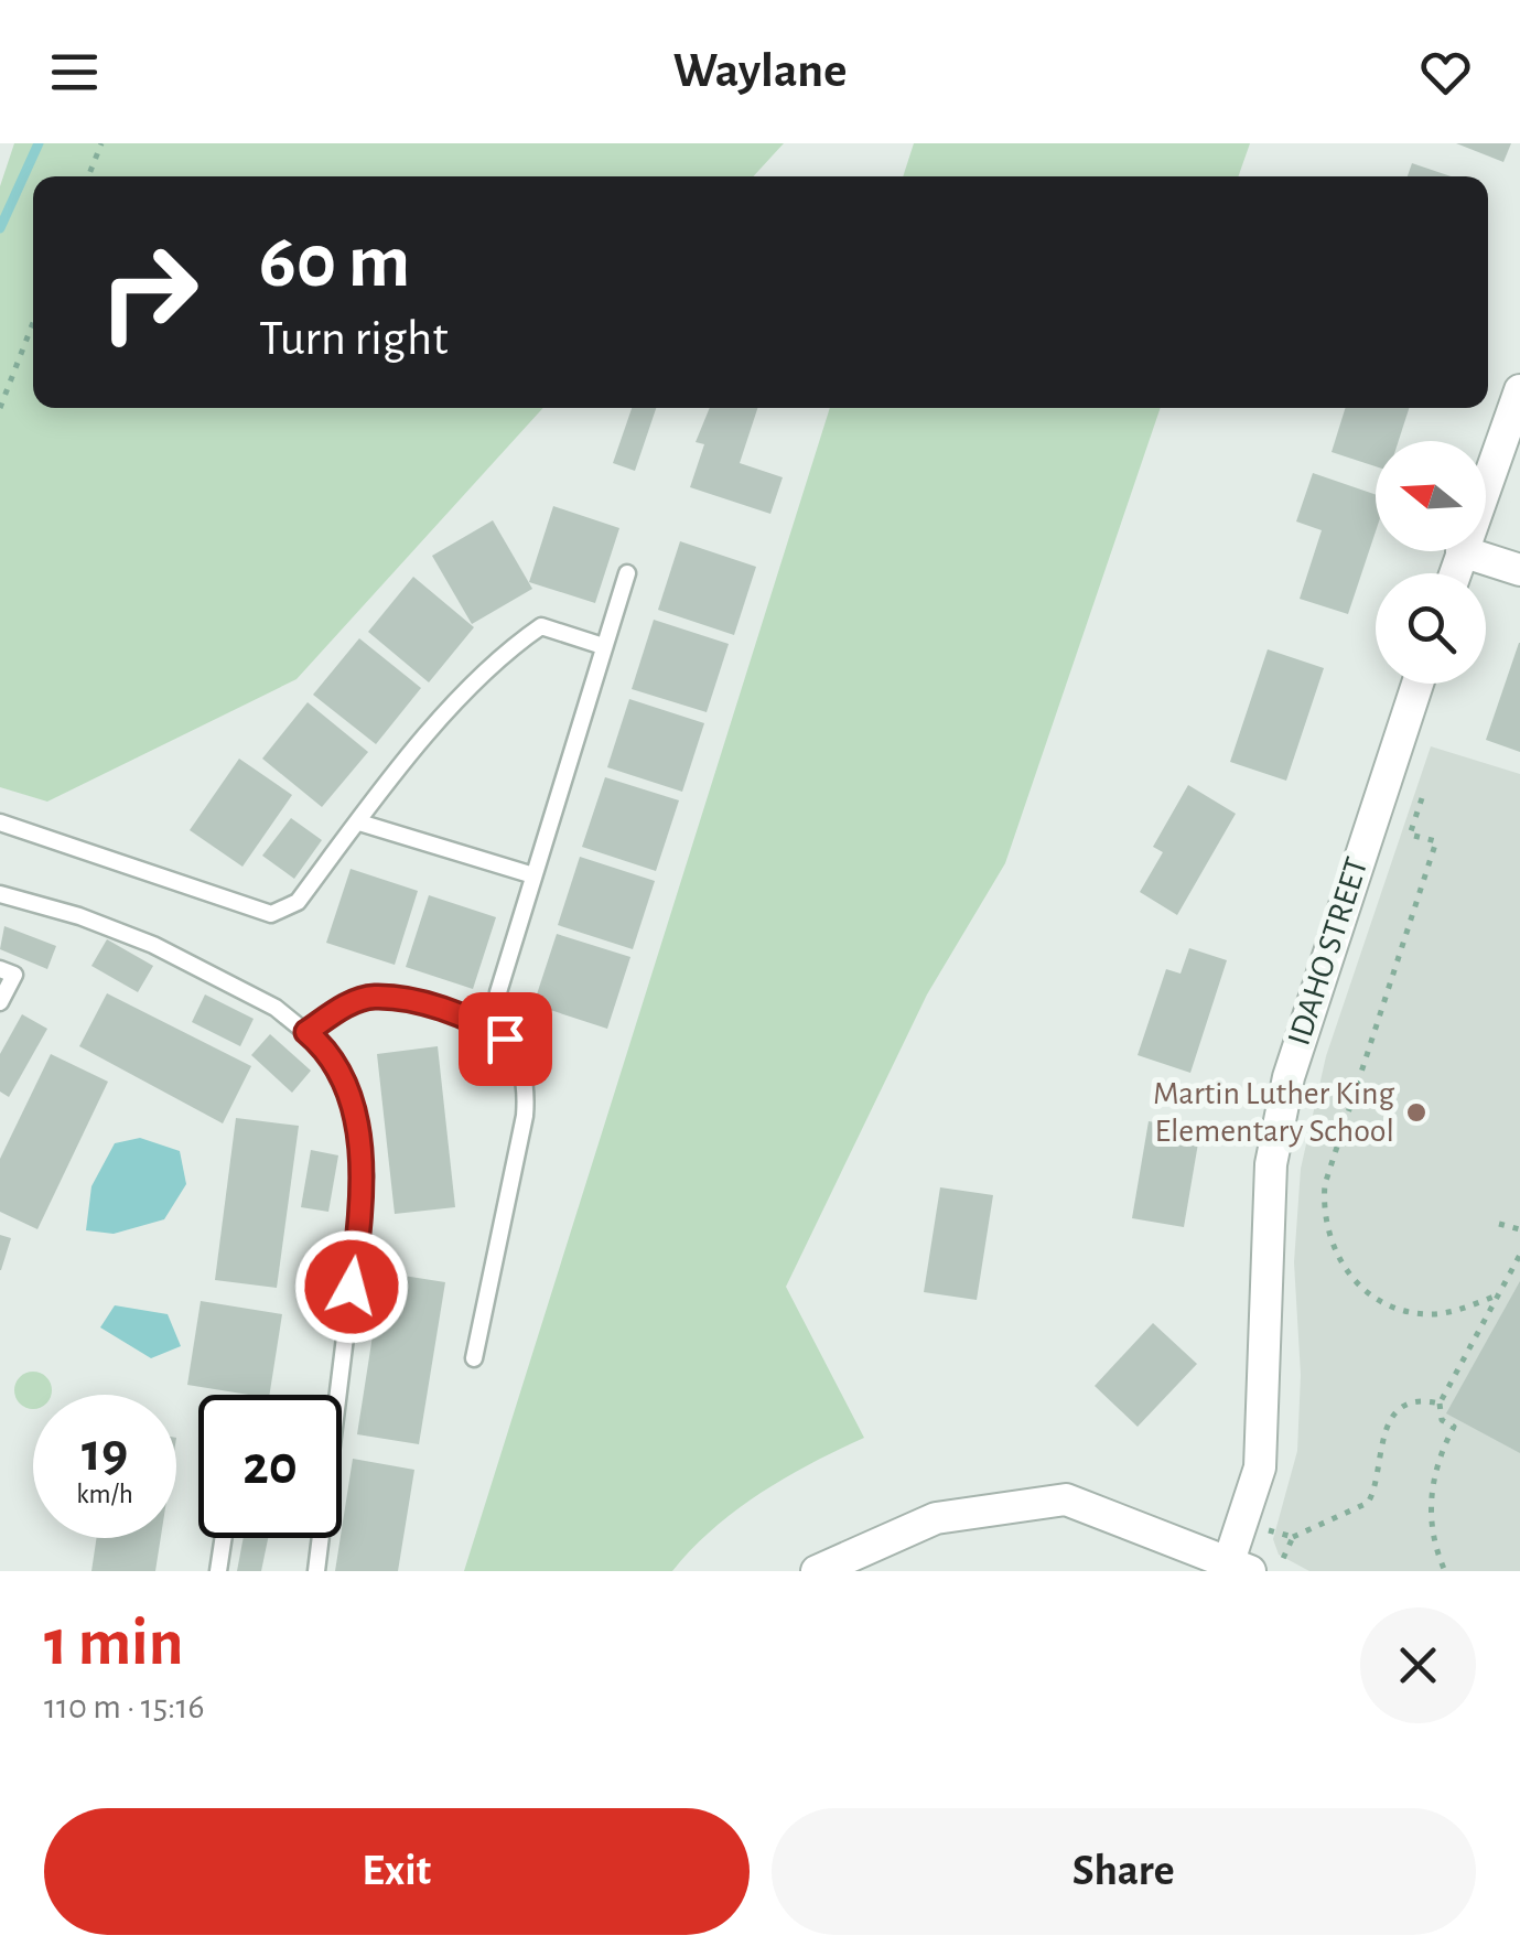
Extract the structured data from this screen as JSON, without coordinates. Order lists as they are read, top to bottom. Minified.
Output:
{"streets":{"street":["IDAHO STREET"]},"places":["Martin Luther King Elementary School"],"north":"left","page":{"header":"Waylane","turn":["60 m","Turn right"],"speed":"19 km/h","limit":"20","heading":["1 min","110 m · 15:16"],"buttons":["Exit","Share"]}}
